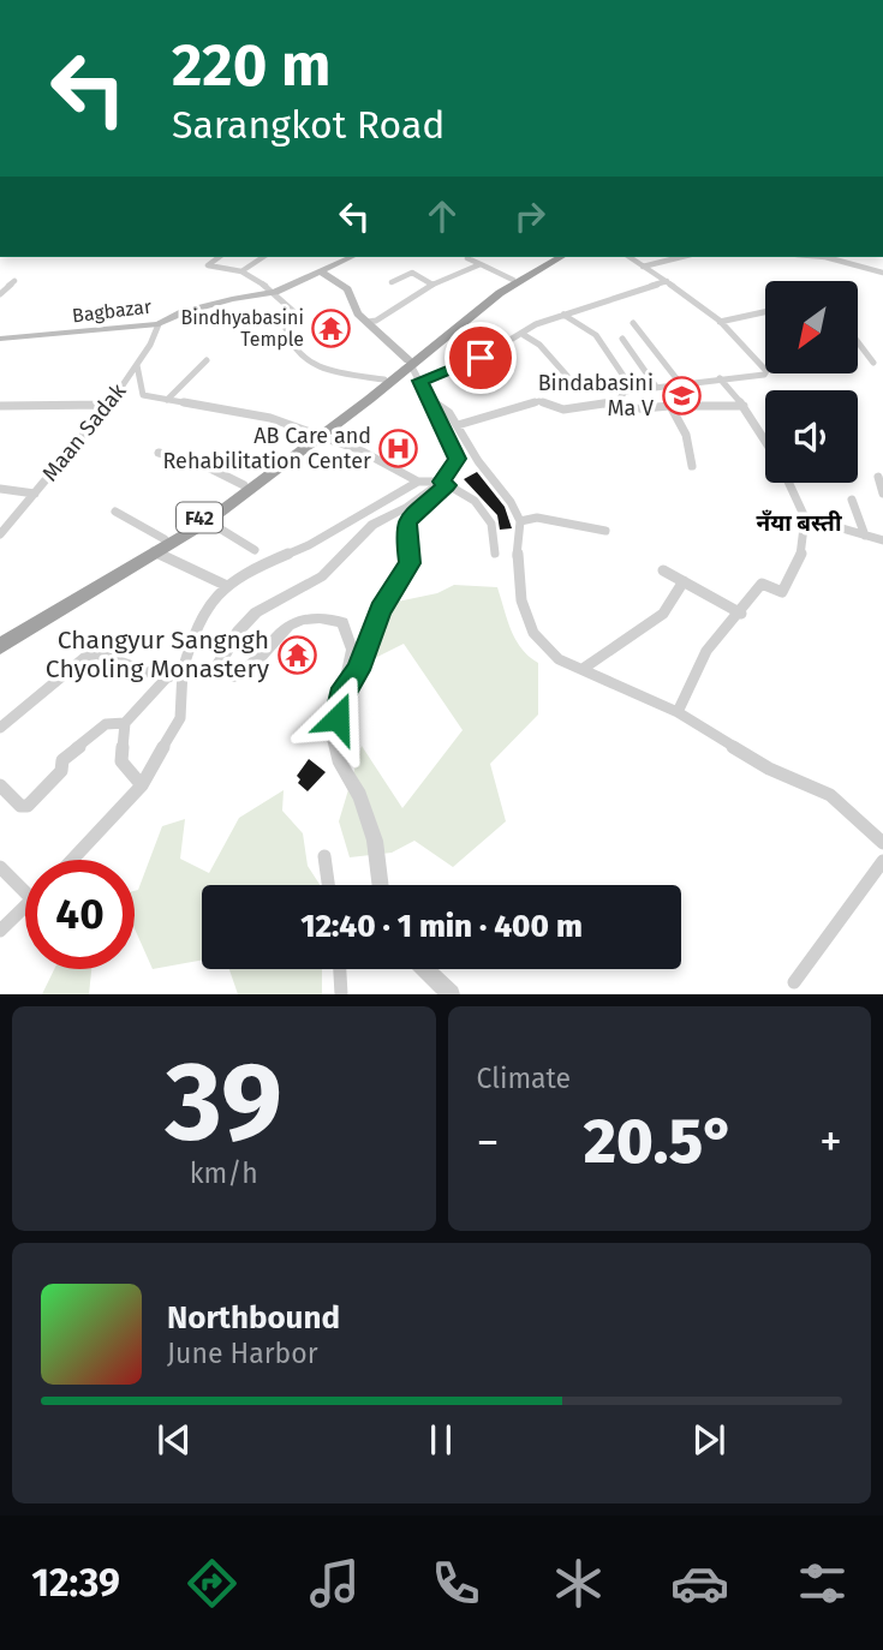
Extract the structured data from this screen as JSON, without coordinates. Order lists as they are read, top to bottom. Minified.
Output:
{"streets":{"highway":["F42"],"main road":["Bagbazar"],"street":["Maan Sadak"]},"crossings":[["Bagbazar","Maan Sadak"]],"districts":["नँया बस्ती"],"places":{"temple":["Bindhyabasini Temple","Changyur Sangngh Chyoling Monastery"],"school or university":["Bindabasini Ma V"],"hospital":["AB Care and Rehabilitation Center"]},"north":"bottom left","page":{"turn":["220 m","Sarangkot Road"],"limit":"40","trip":"12:40 · 1 min · 400 m","tile":[["39","km/h"],"Climate"],"heat":["−","20.5°","+"],"song":["Northbound","June Harbor"],"tabs":"12:39"}}
